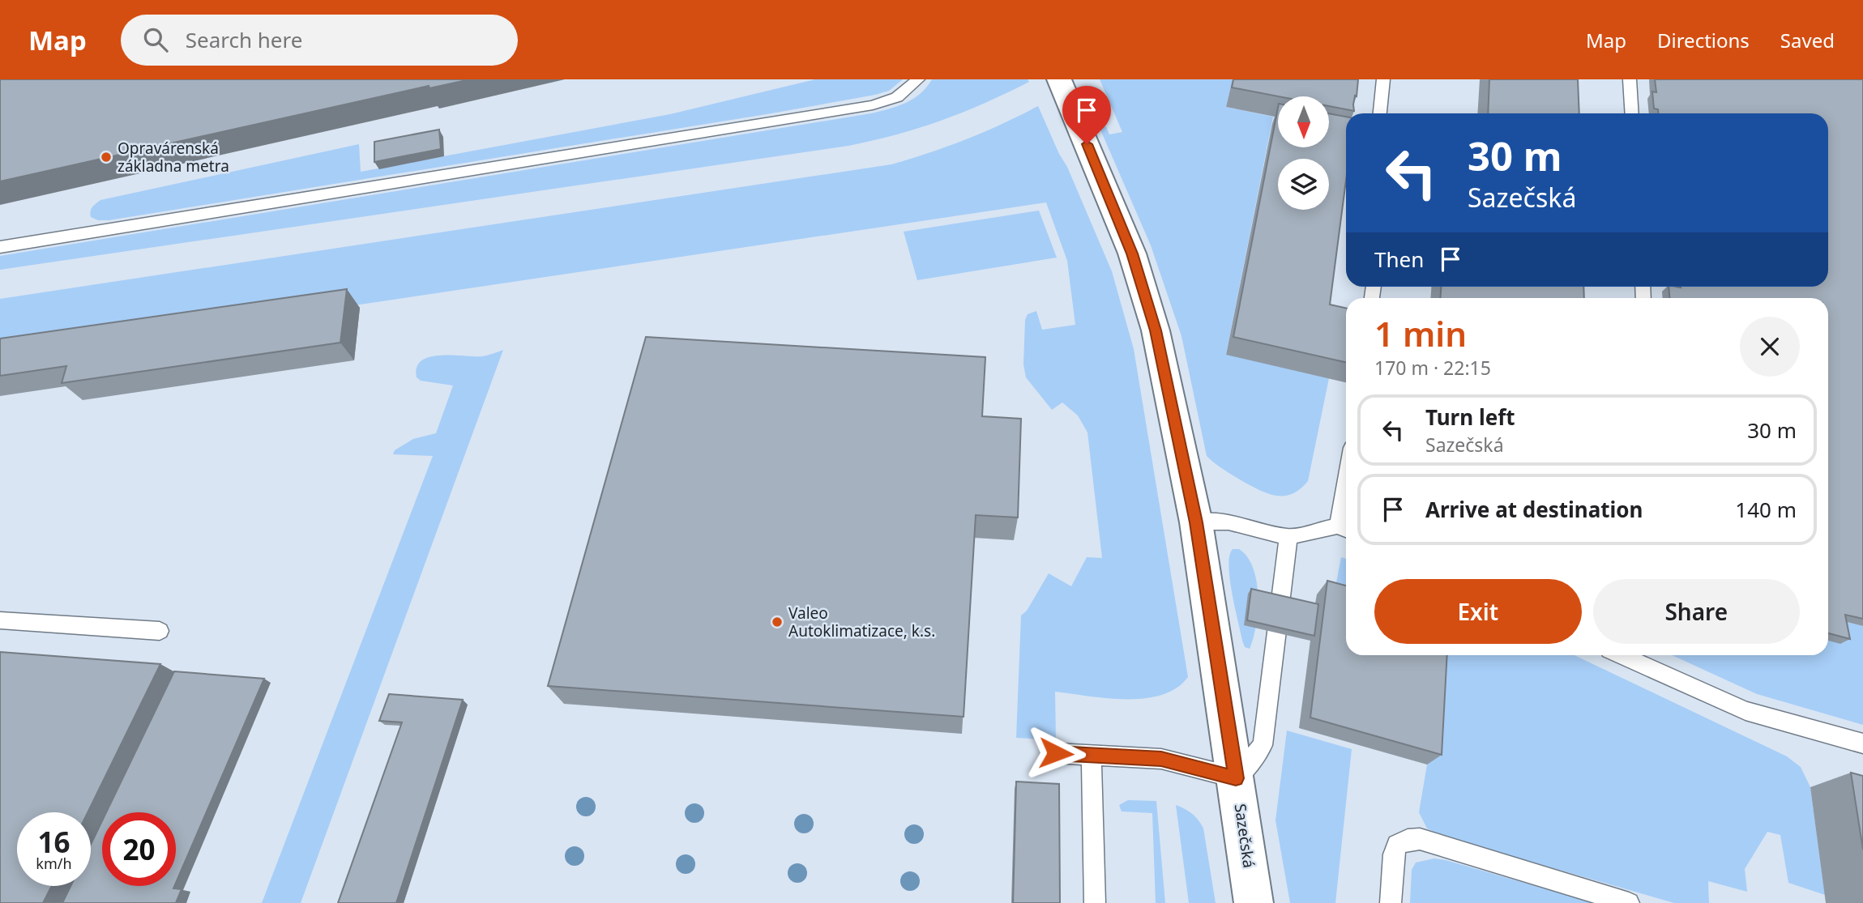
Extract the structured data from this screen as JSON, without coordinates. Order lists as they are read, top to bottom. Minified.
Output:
{"streets":{"street":["Sazečská"]},"places":["Opravárenská základna metra","Valeo Autoklimatizace, k.s."],"north":"bottom","page":{"header":"Map","search":"Search here","nav":["Map","Directions","Saved"],"turn":["30 m","Sazečská"],"then":"Then","heading":["1 min","170 m · 22:15"],"list":[{"name":"Turn left","note":"Sazečská","value":"30 m"},{"name":"Arrive at destination","value":"140 m"}],"buttons":["Exit","Share"],"speed":"16 km/h","limit":"20"}}
